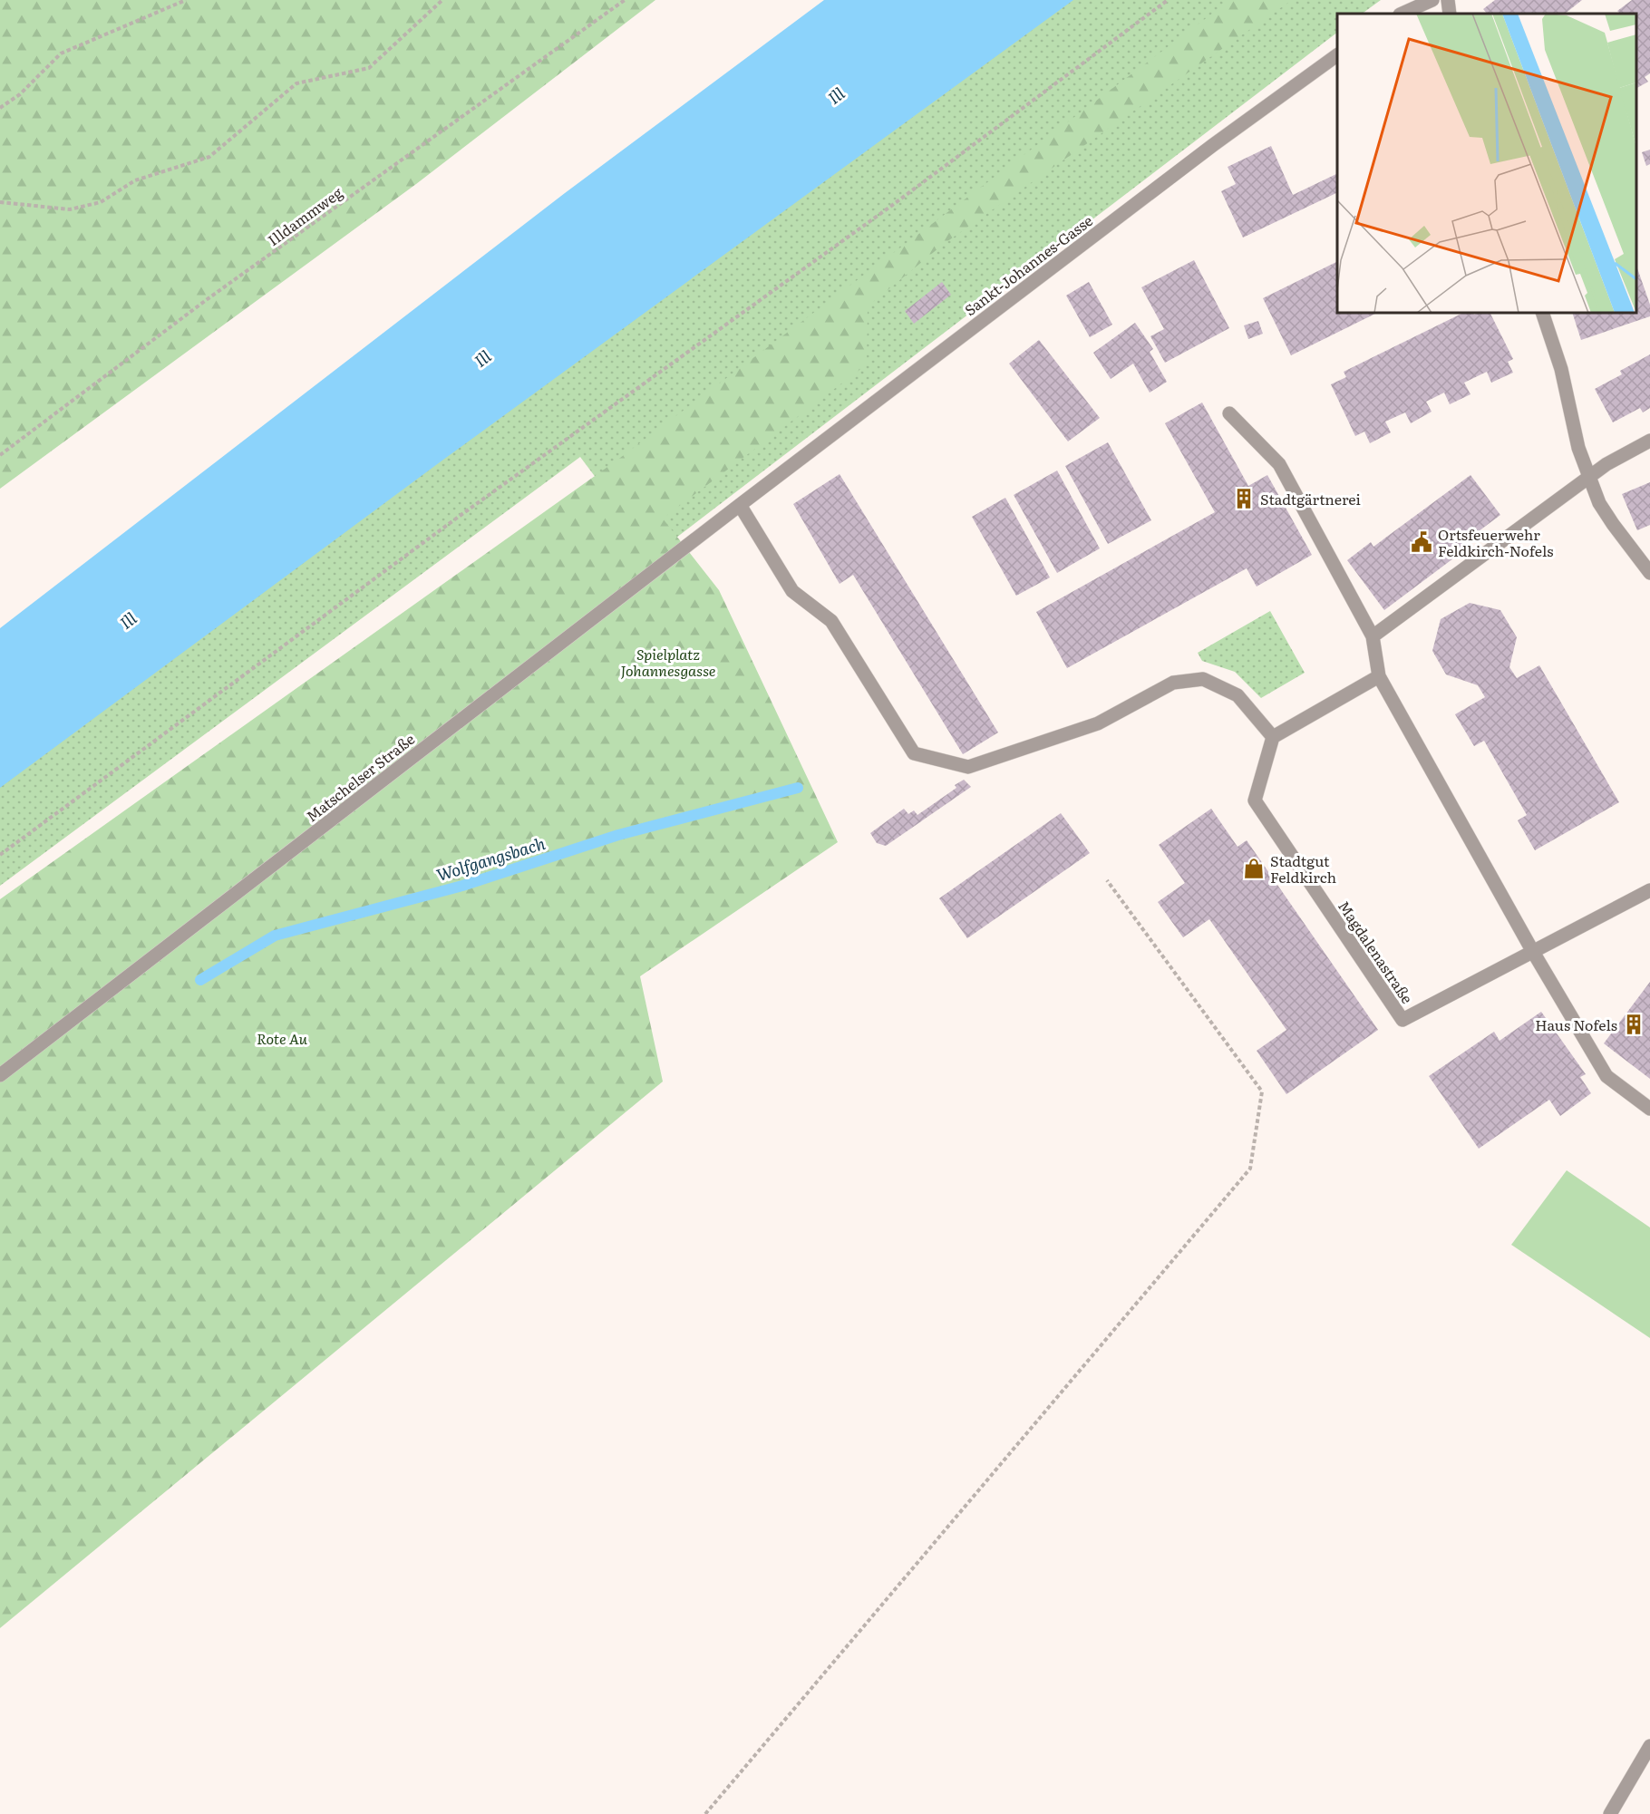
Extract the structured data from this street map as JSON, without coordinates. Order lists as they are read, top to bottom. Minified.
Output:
{"streets":{"street":["Sankt-Johannes-Gasse","Matschelser Straße","Magdalenastraße"],"path":["Illdammweg"]},"crossings":[["Sankt-Johannes-Gasse","Matschelser Straße"]],"water":["Ill","Wolfgangsbach"],"parks":["Spielplatz Johannesgasse","Rote Au"],"places":{"building":["Stadtgärtnerei","Haus Nofels"],"public building":["Ortsfeuerwehr Feldkirch-Nofels"],"shop":["Stadtgut Feldkirch"]}}
